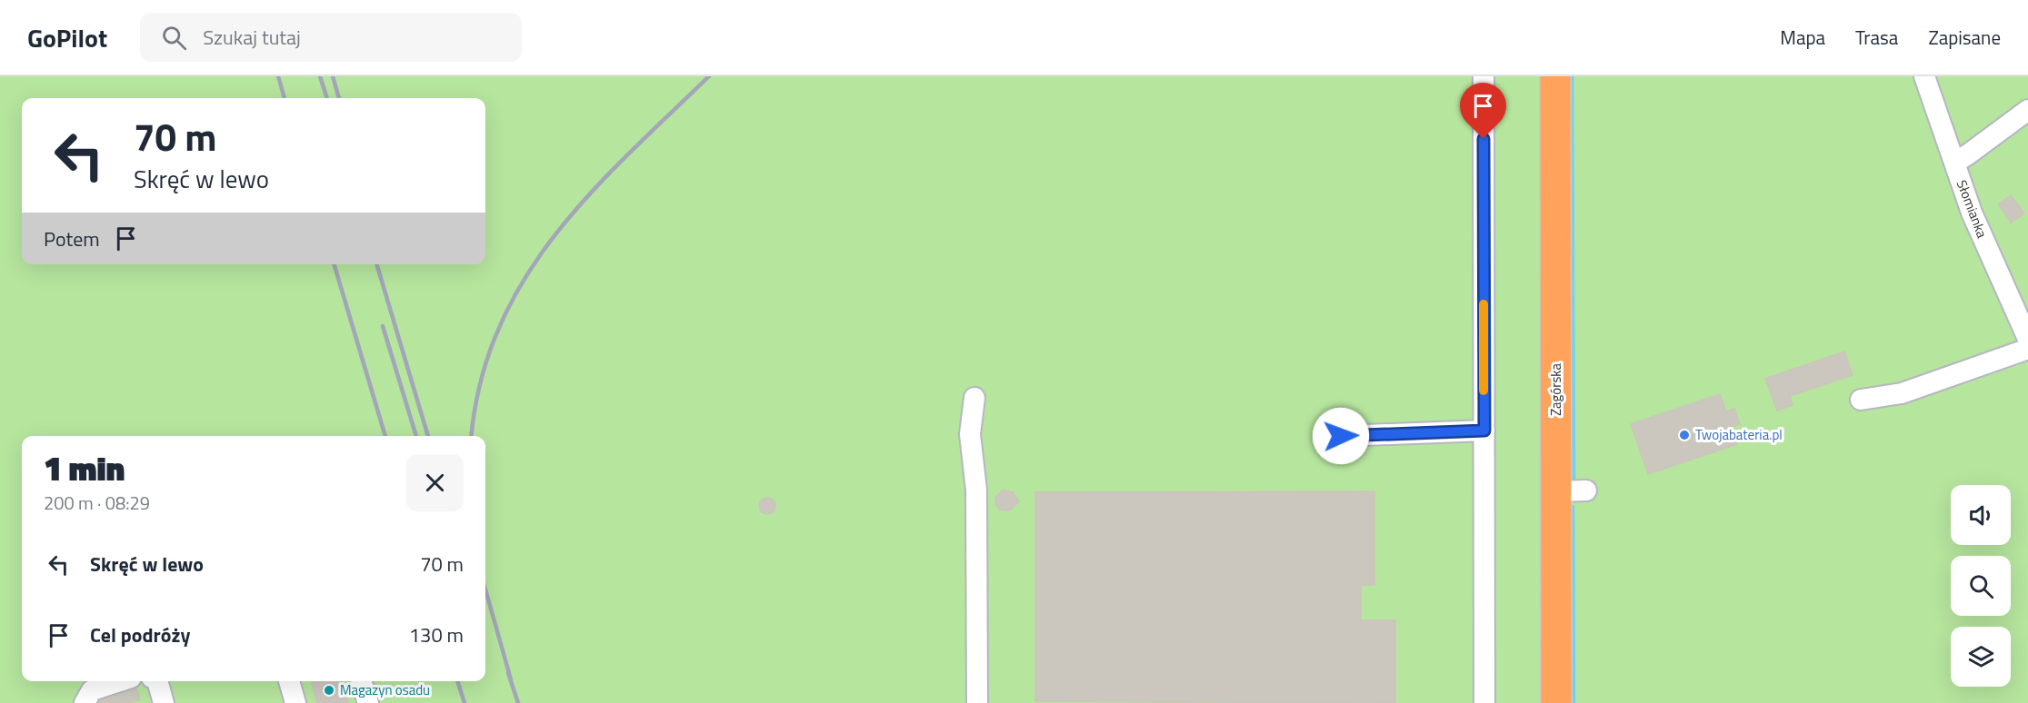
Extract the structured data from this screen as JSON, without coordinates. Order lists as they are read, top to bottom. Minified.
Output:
{"streets":{"highway":["Zagórska"],"street":["Słomianka"]},"places":["Twojabateria.pl","Magazyn osadu"],"page":{"header":"GoPilot","search":"Szukaj tutaj","nav":["Mapa","Trasa","Zapisane"],"turn":["70 m","Skręć w lewo"],"then":"Potem","heading":["1 min","200 m · 08:29"],"list":[{"name":"Skręć w lewo","value":"70 m"},{"name":"Cel podróży","value":"130 m"}]}}
